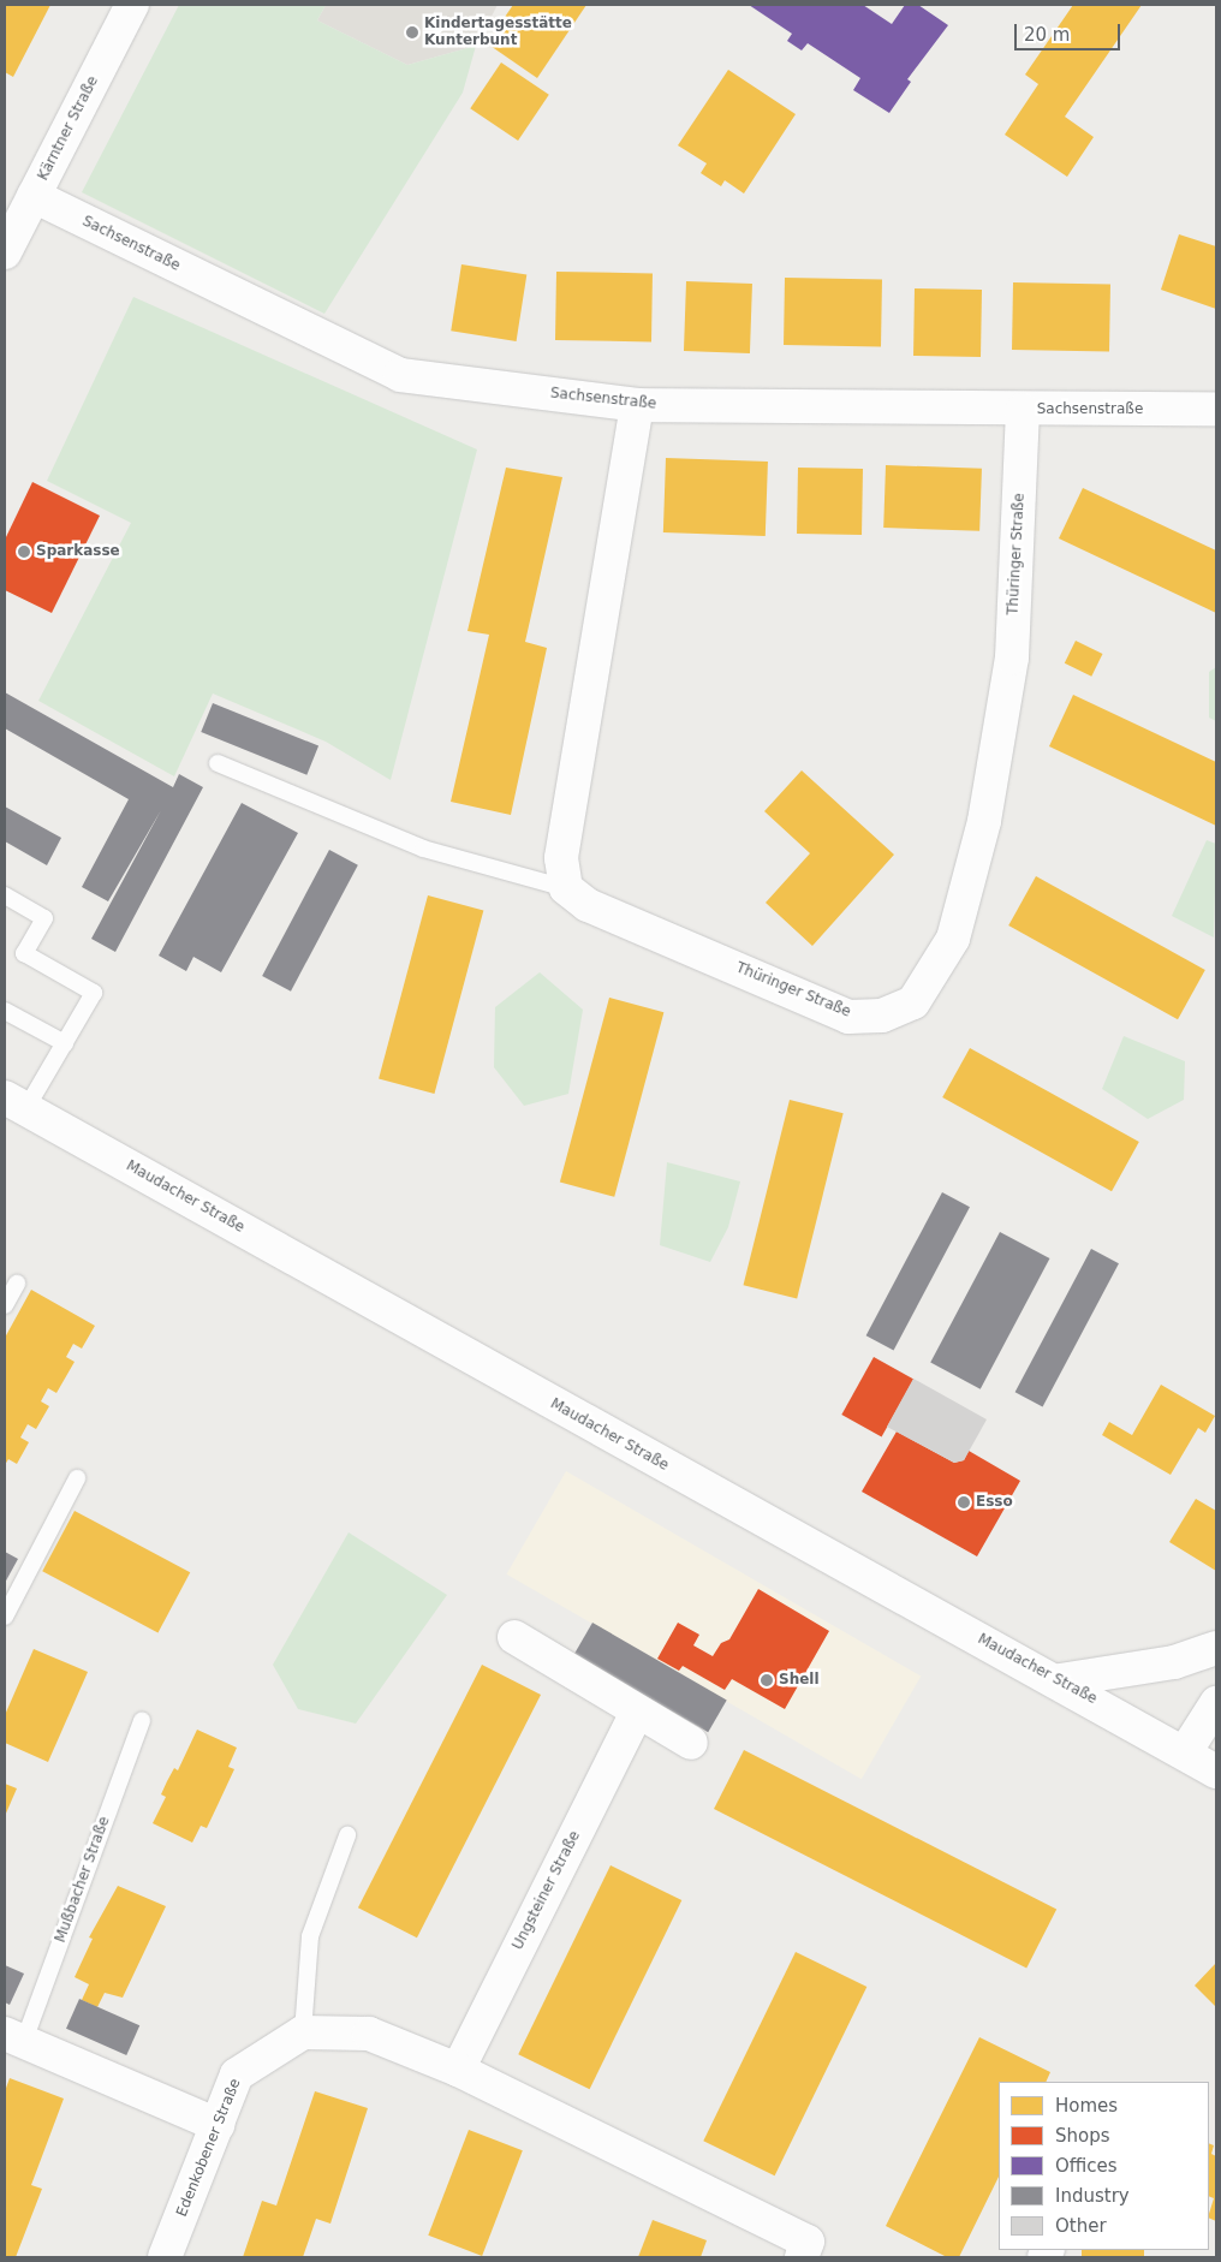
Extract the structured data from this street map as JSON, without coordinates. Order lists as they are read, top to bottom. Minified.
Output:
{"streets":{"street":["Kärntner Straße","Sachsenstraße","Thüringer Straße","Maudacher Straße","Mußbacher Straße","Ungsteiner Straße","Edenkobener Straße"]},"crossings":[["Kärntner Straße","Sachsenstraße"],["Sachsenstraße","Thüringer Straße"],["Mußbacher Straße","Edenkobener Straße"]],"places":["Kindertagesstätte Kunterbunt","Sparkasse","Esso","Shell"],"legend":["Homes","Shops","Offices","Industry","Other"],"scale_bar":"20 m"}
